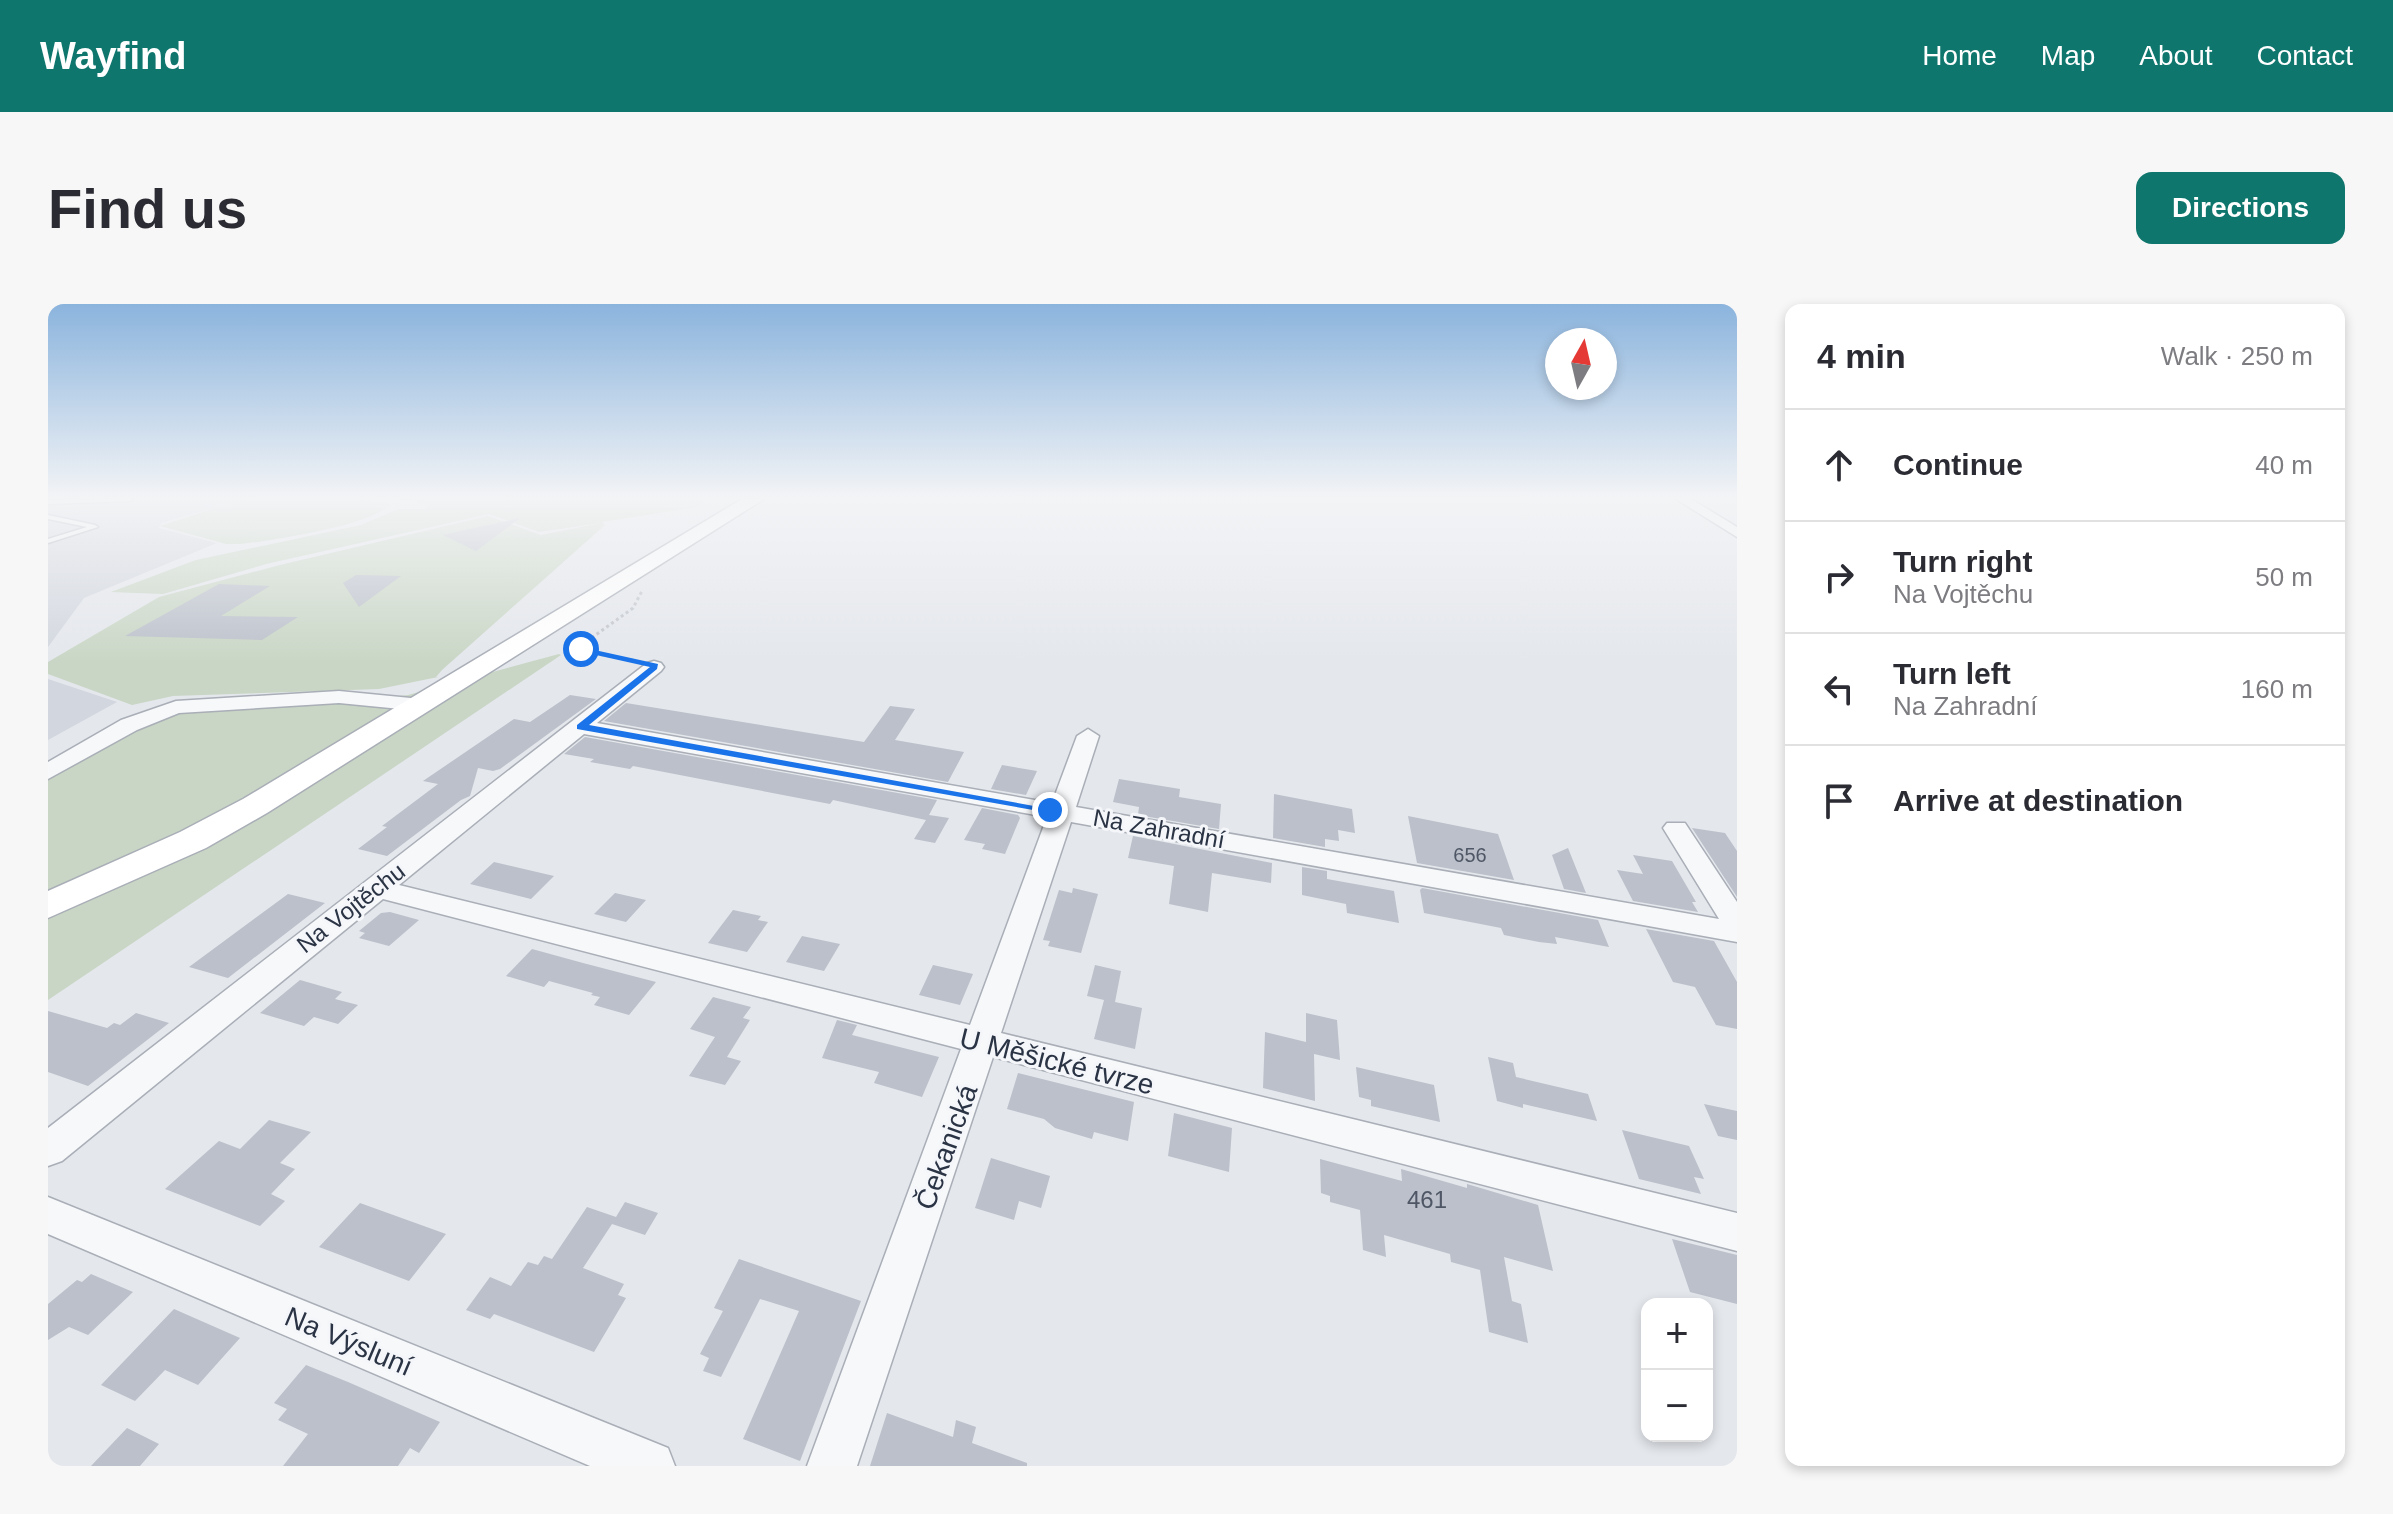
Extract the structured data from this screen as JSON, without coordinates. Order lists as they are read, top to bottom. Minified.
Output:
{"streets":{"street":["Na Zahradní","Na Vojtěchu","U Měšické tvrze","Čekanická","Na Výsluní"]},"crossings":[["Na Zahradní","Na Vojtěchu"],["Na Zahradní","Čekanická"],["Na Vojtěchu","U Měšické tvrze"],["U Měšické tvrze","Čekanická"]],"house_numbers":["656","461"],"north":"top","page":{"header":"Wayfind","nav":["Home","Map","About","Contact"],"buttons":"Directions","title":"Find us","heading":["4 min","Walk · 250 m"],"list":[["Continue","40 m"],["Turn right","Na Vojtěchu","50 m"],["Turn left","Na Zahradní","160 m"],"Arrive at destination"],"map_buttons":["+","−"]}}
